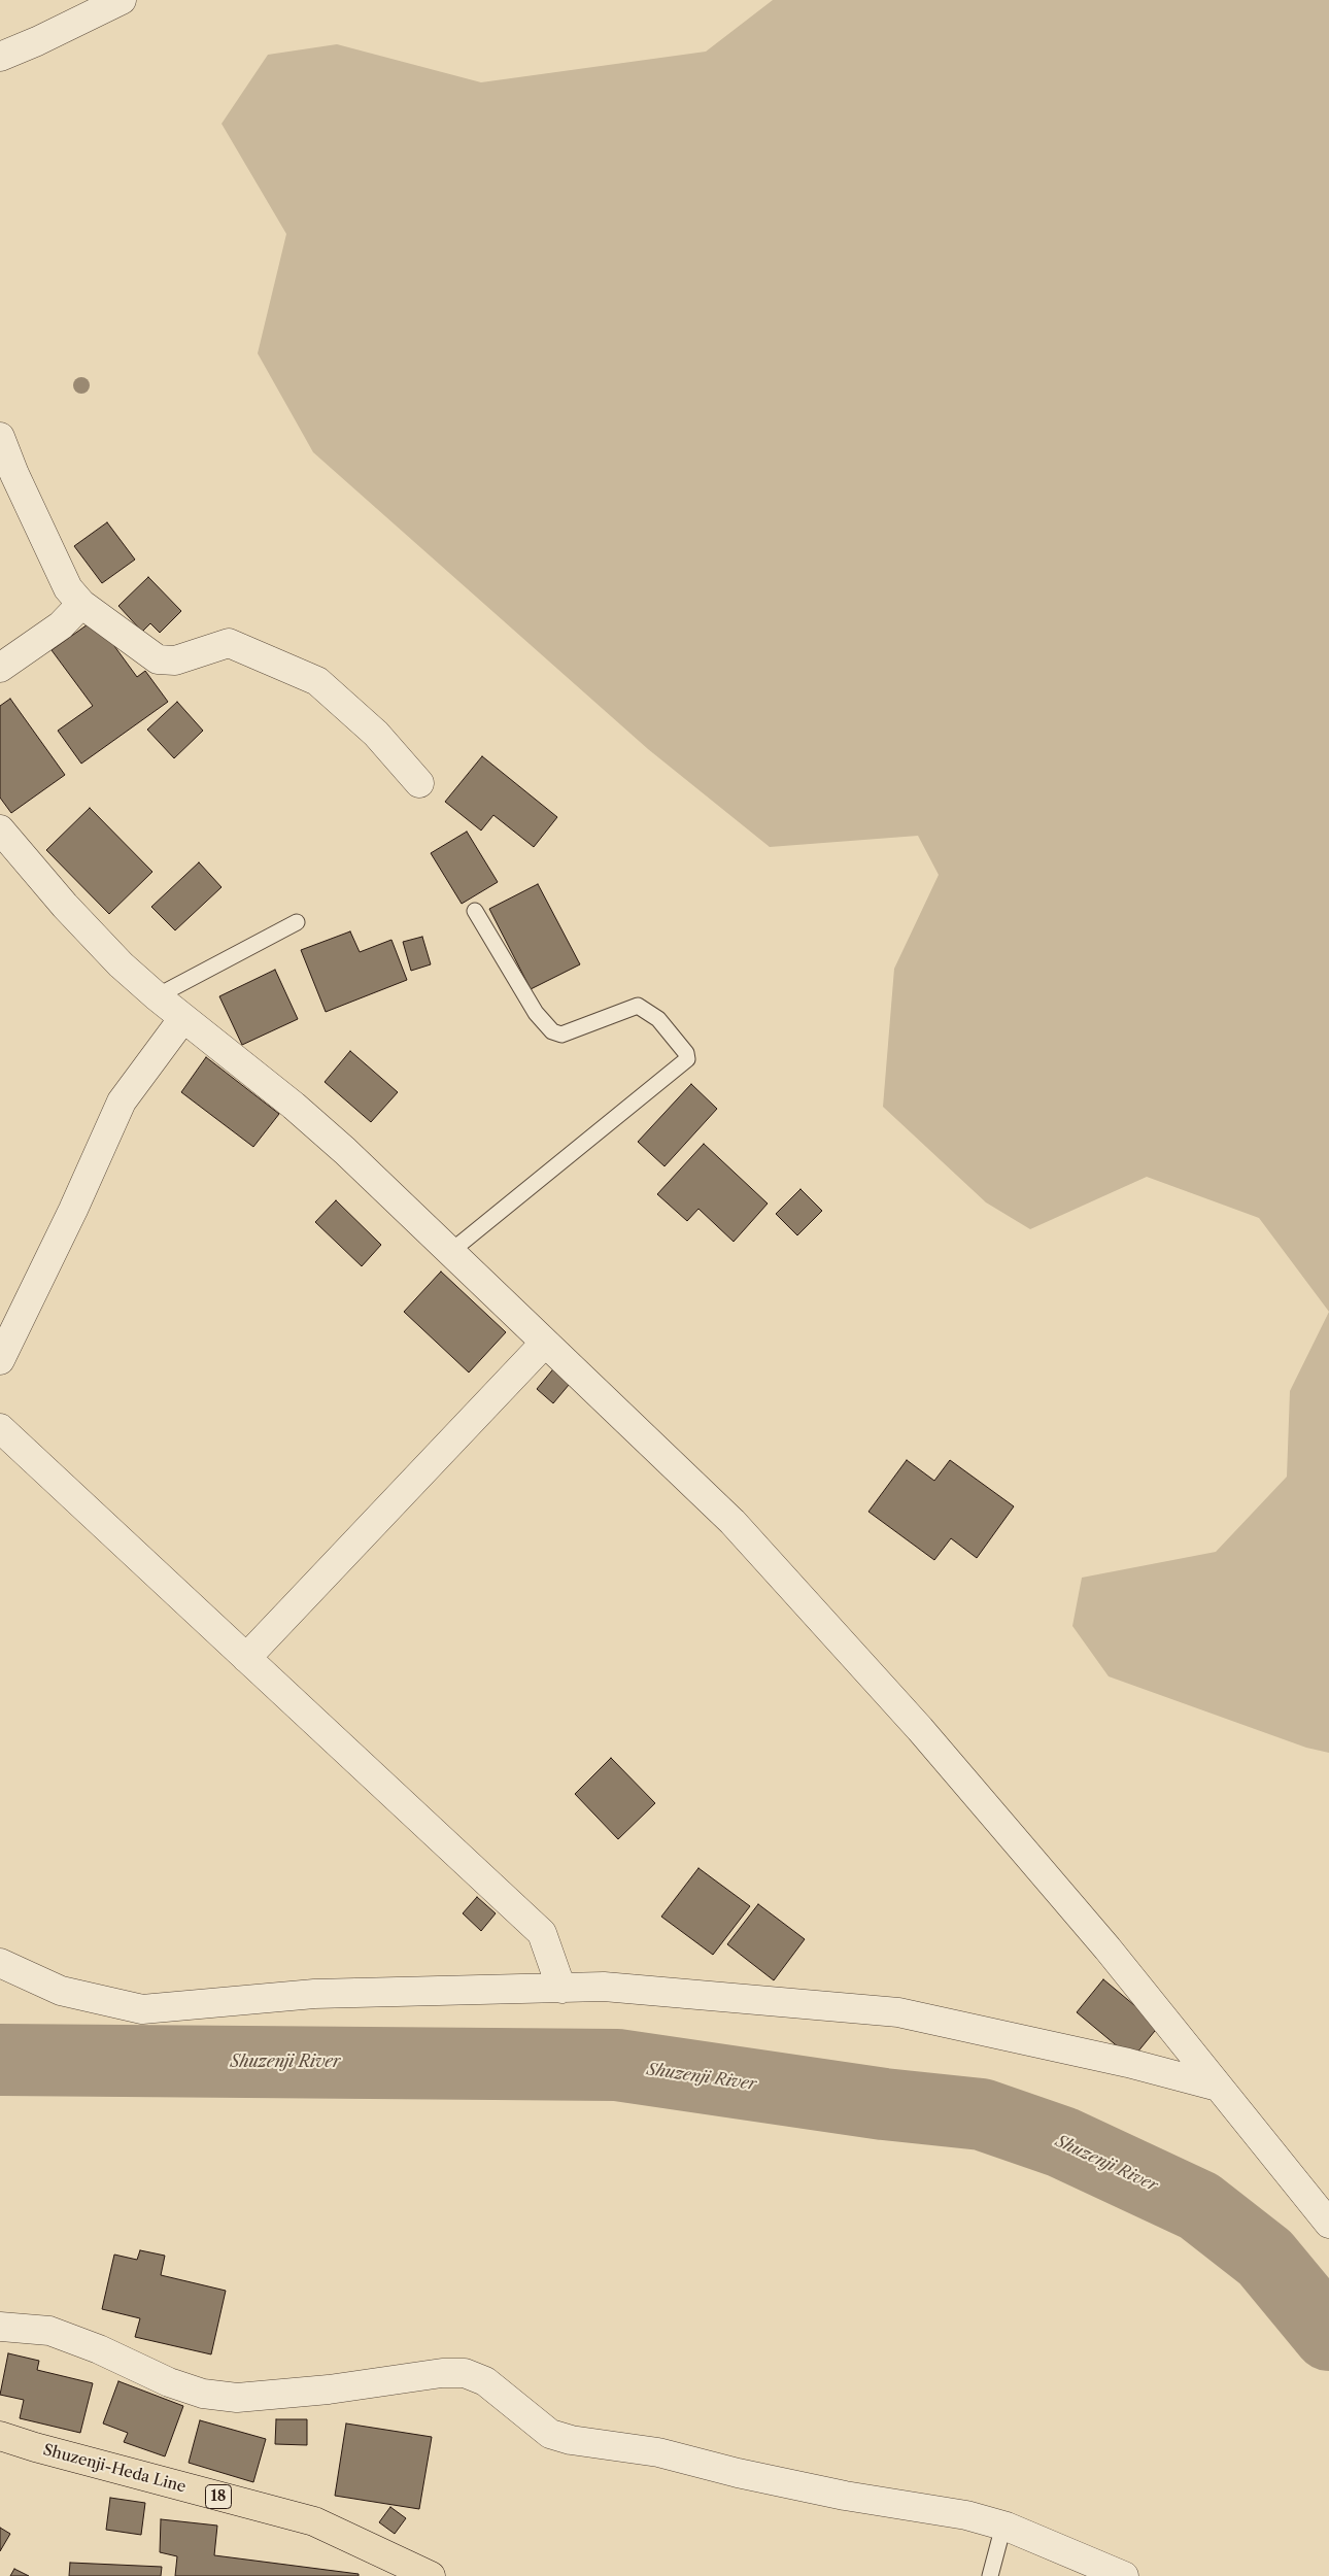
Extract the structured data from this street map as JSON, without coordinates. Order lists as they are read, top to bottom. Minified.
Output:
{"streets":{"main road":["Shuzenji-Heda Line","18"]},"water":["Shuzenji River"]}
